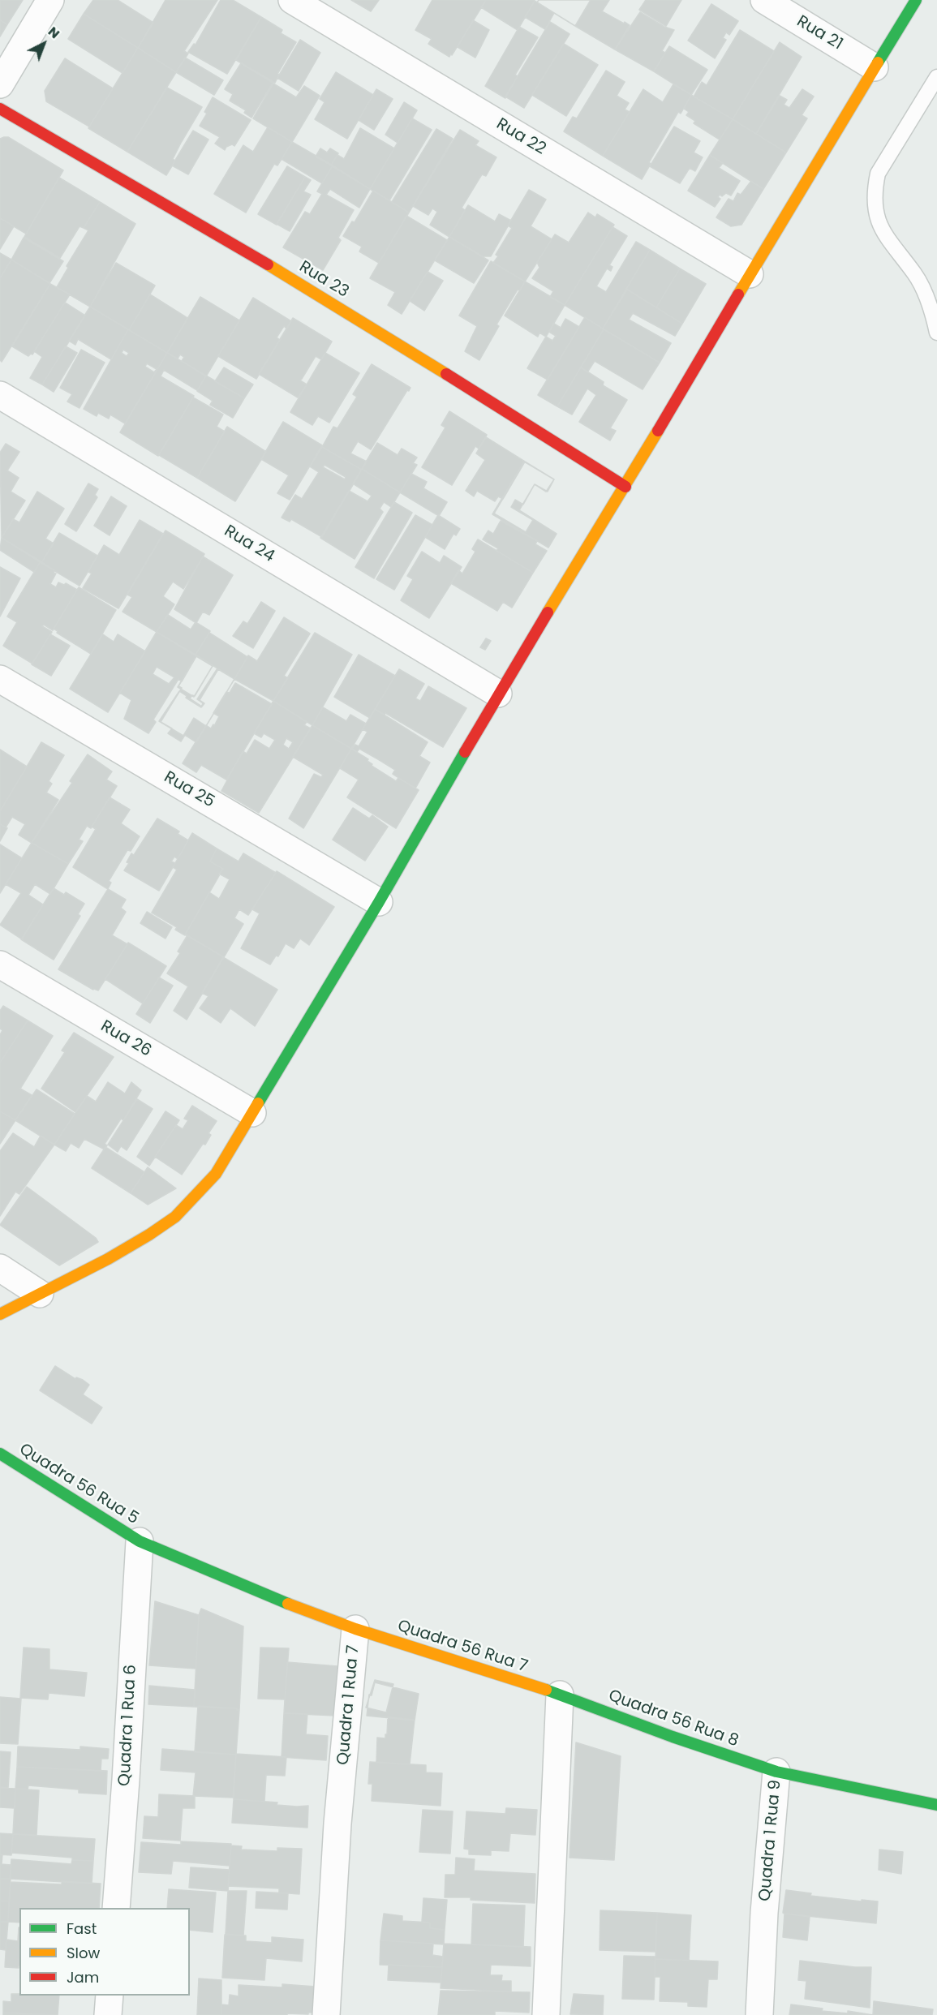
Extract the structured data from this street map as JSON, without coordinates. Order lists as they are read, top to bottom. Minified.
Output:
{"streets":{"street":["Rua 21","Rua 22","Rua 23","Rua 24","Rua 25","Rua 26","Quadra 56 Rua 5","Quadra 56 Rua 7","Quadra 1 Rua 7","Quadra 56 Rua 8","Quadra 1 Rua 6","Quadra 1 Rua 9"]},"crossings":[["Quadra 56 Rua 5","Quadra 1 Rua 7"],["Quadra 56 Rua 5","Quadra 1 Rua 6"],["Quadra 56 Rua 7","Quadra 1 Rua 7"],["Quadra 56 Rua 7","Quadra 56 Rua 8"],["Quadra 1 Rua 7","Quadra 1 Rua 6"],["Quadra 56 Rua 8","Quadra 1 Rua 9"]],"legend":["Fast","Slow","Jam"],"north":"top right"}
